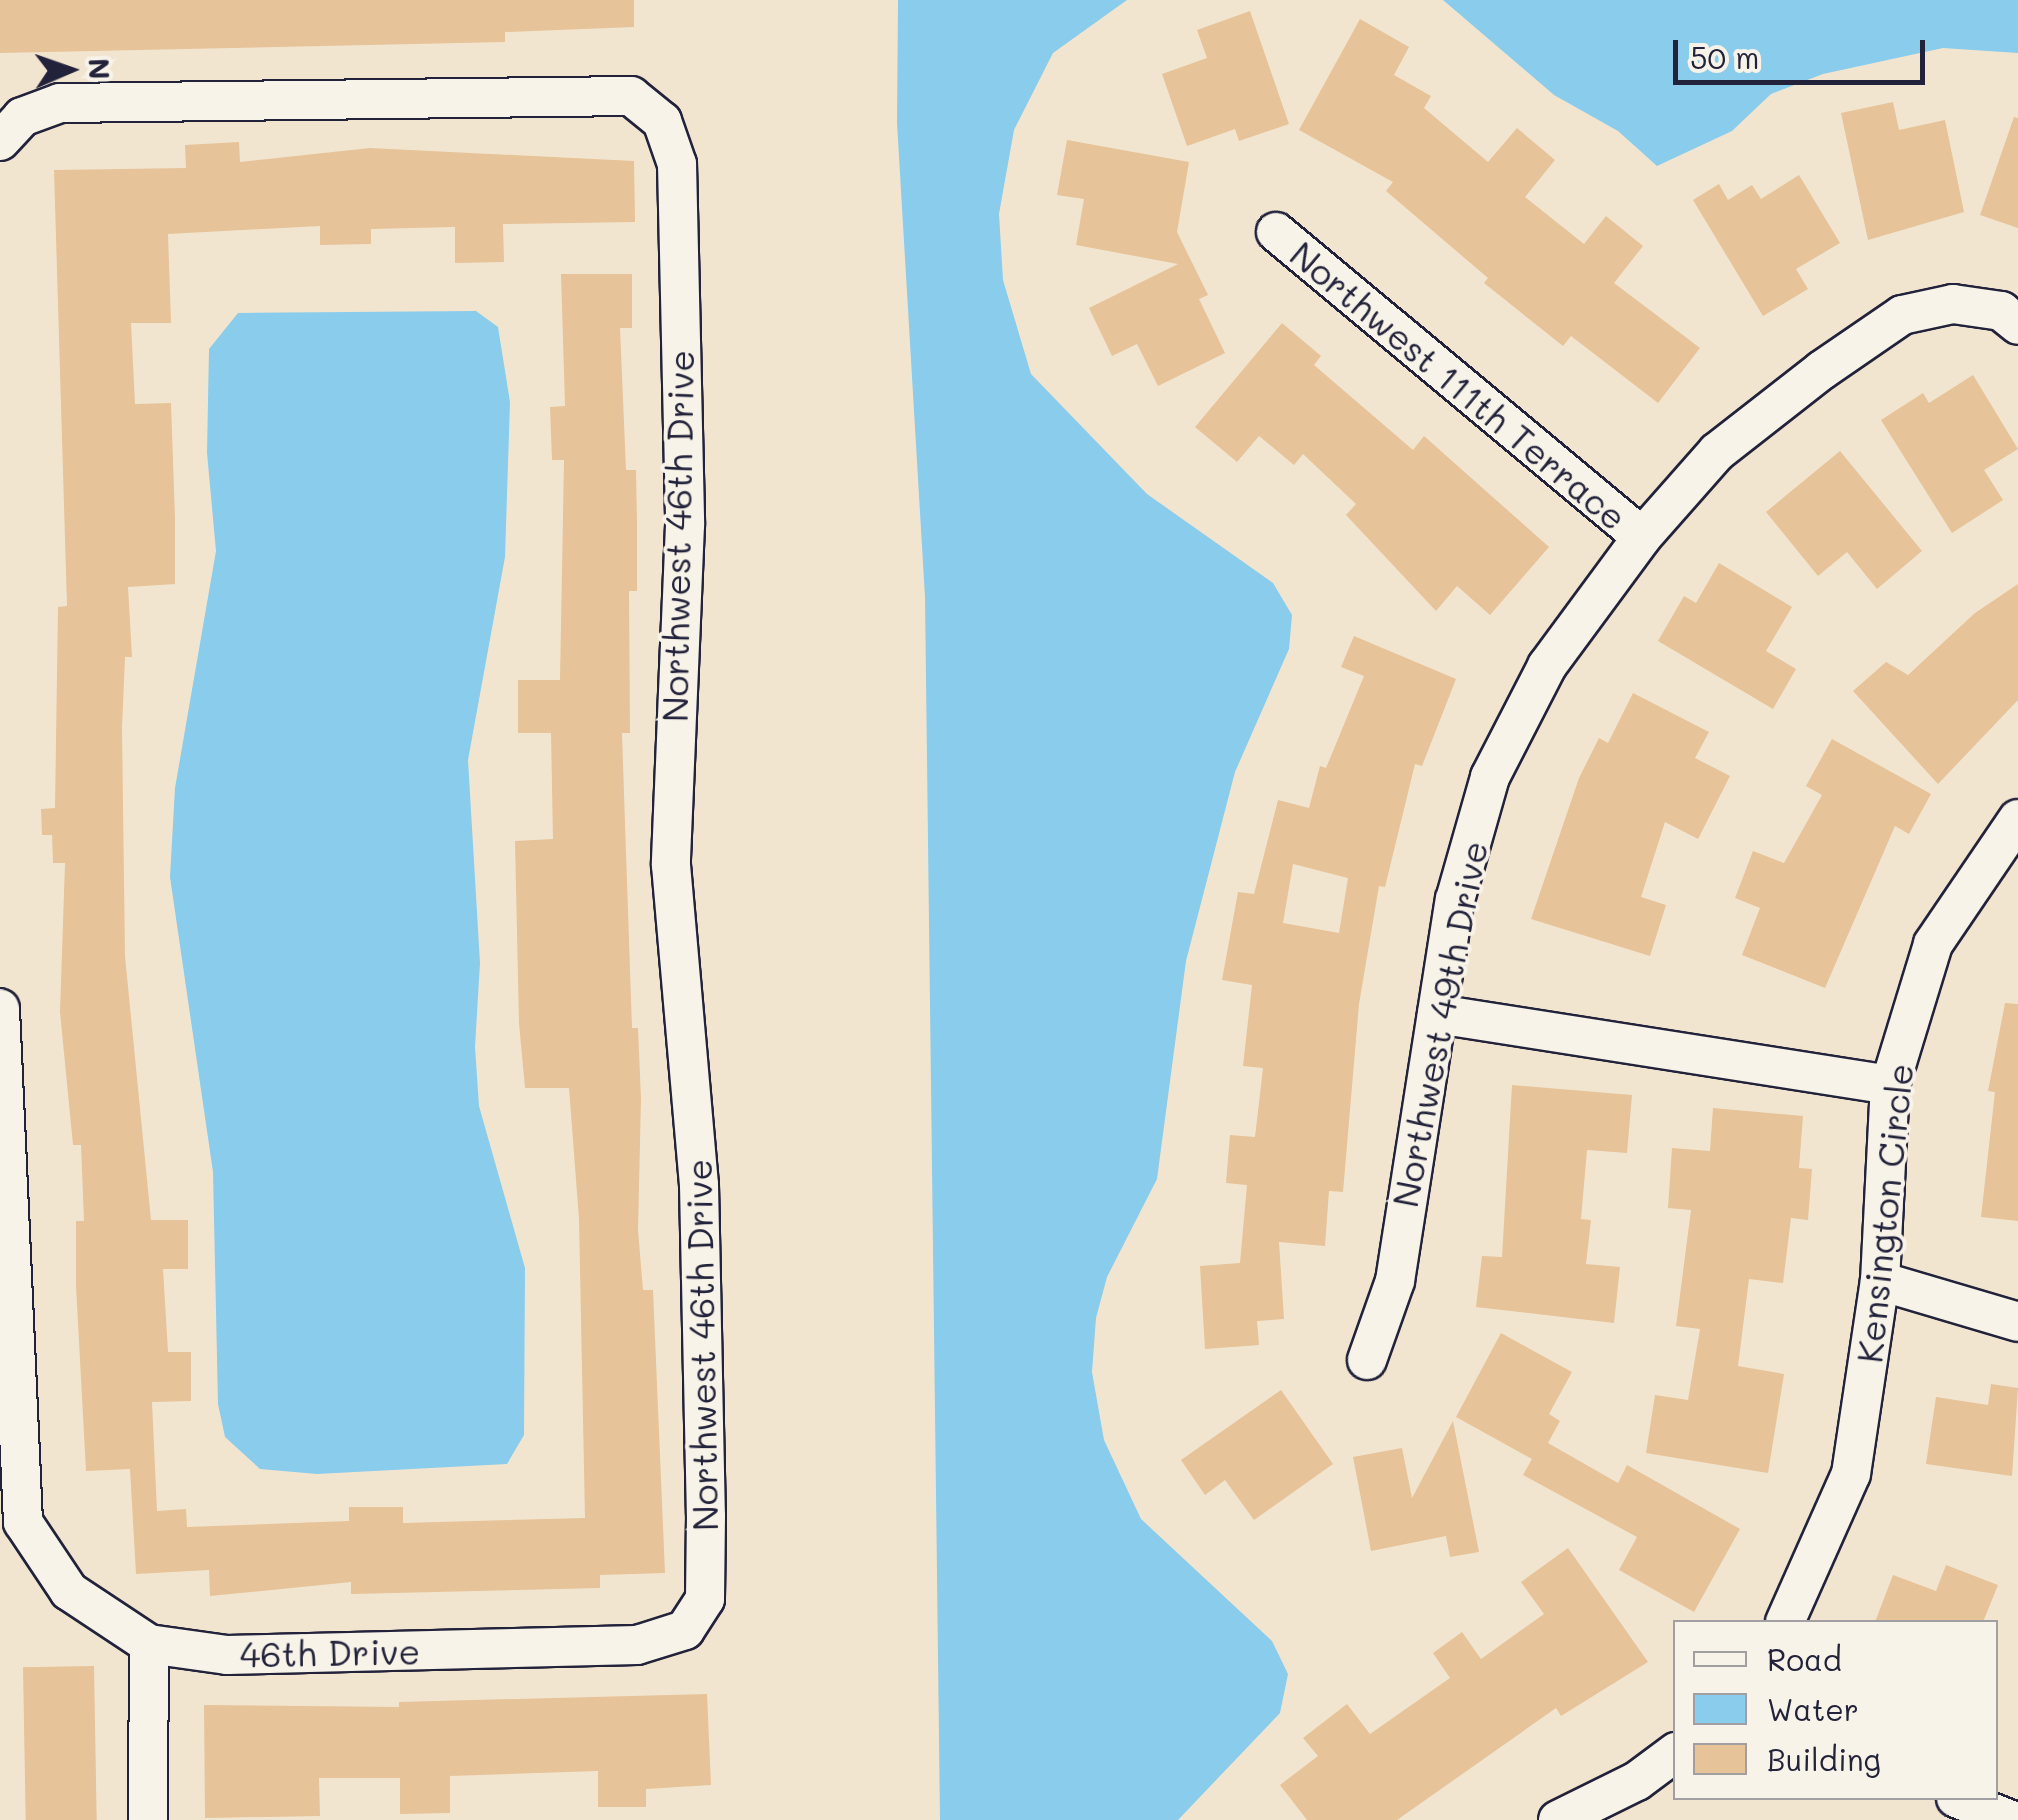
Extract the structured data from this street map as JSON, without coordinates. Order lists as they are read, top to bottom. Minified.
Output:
{"streets":{"street":["Northwest 111th Terrace","Northwest 46th Drive","Northwest 49th Drive","Kensington Circle","46th Drive"]},"crossings":[["Northwest 111th Terrace","Northwest 49th Drive"],["Northwest 46th Drive","46th Drive"]],"legend":["Road","Water","Building"],"scale_bar":"50 m","north":"right"}
